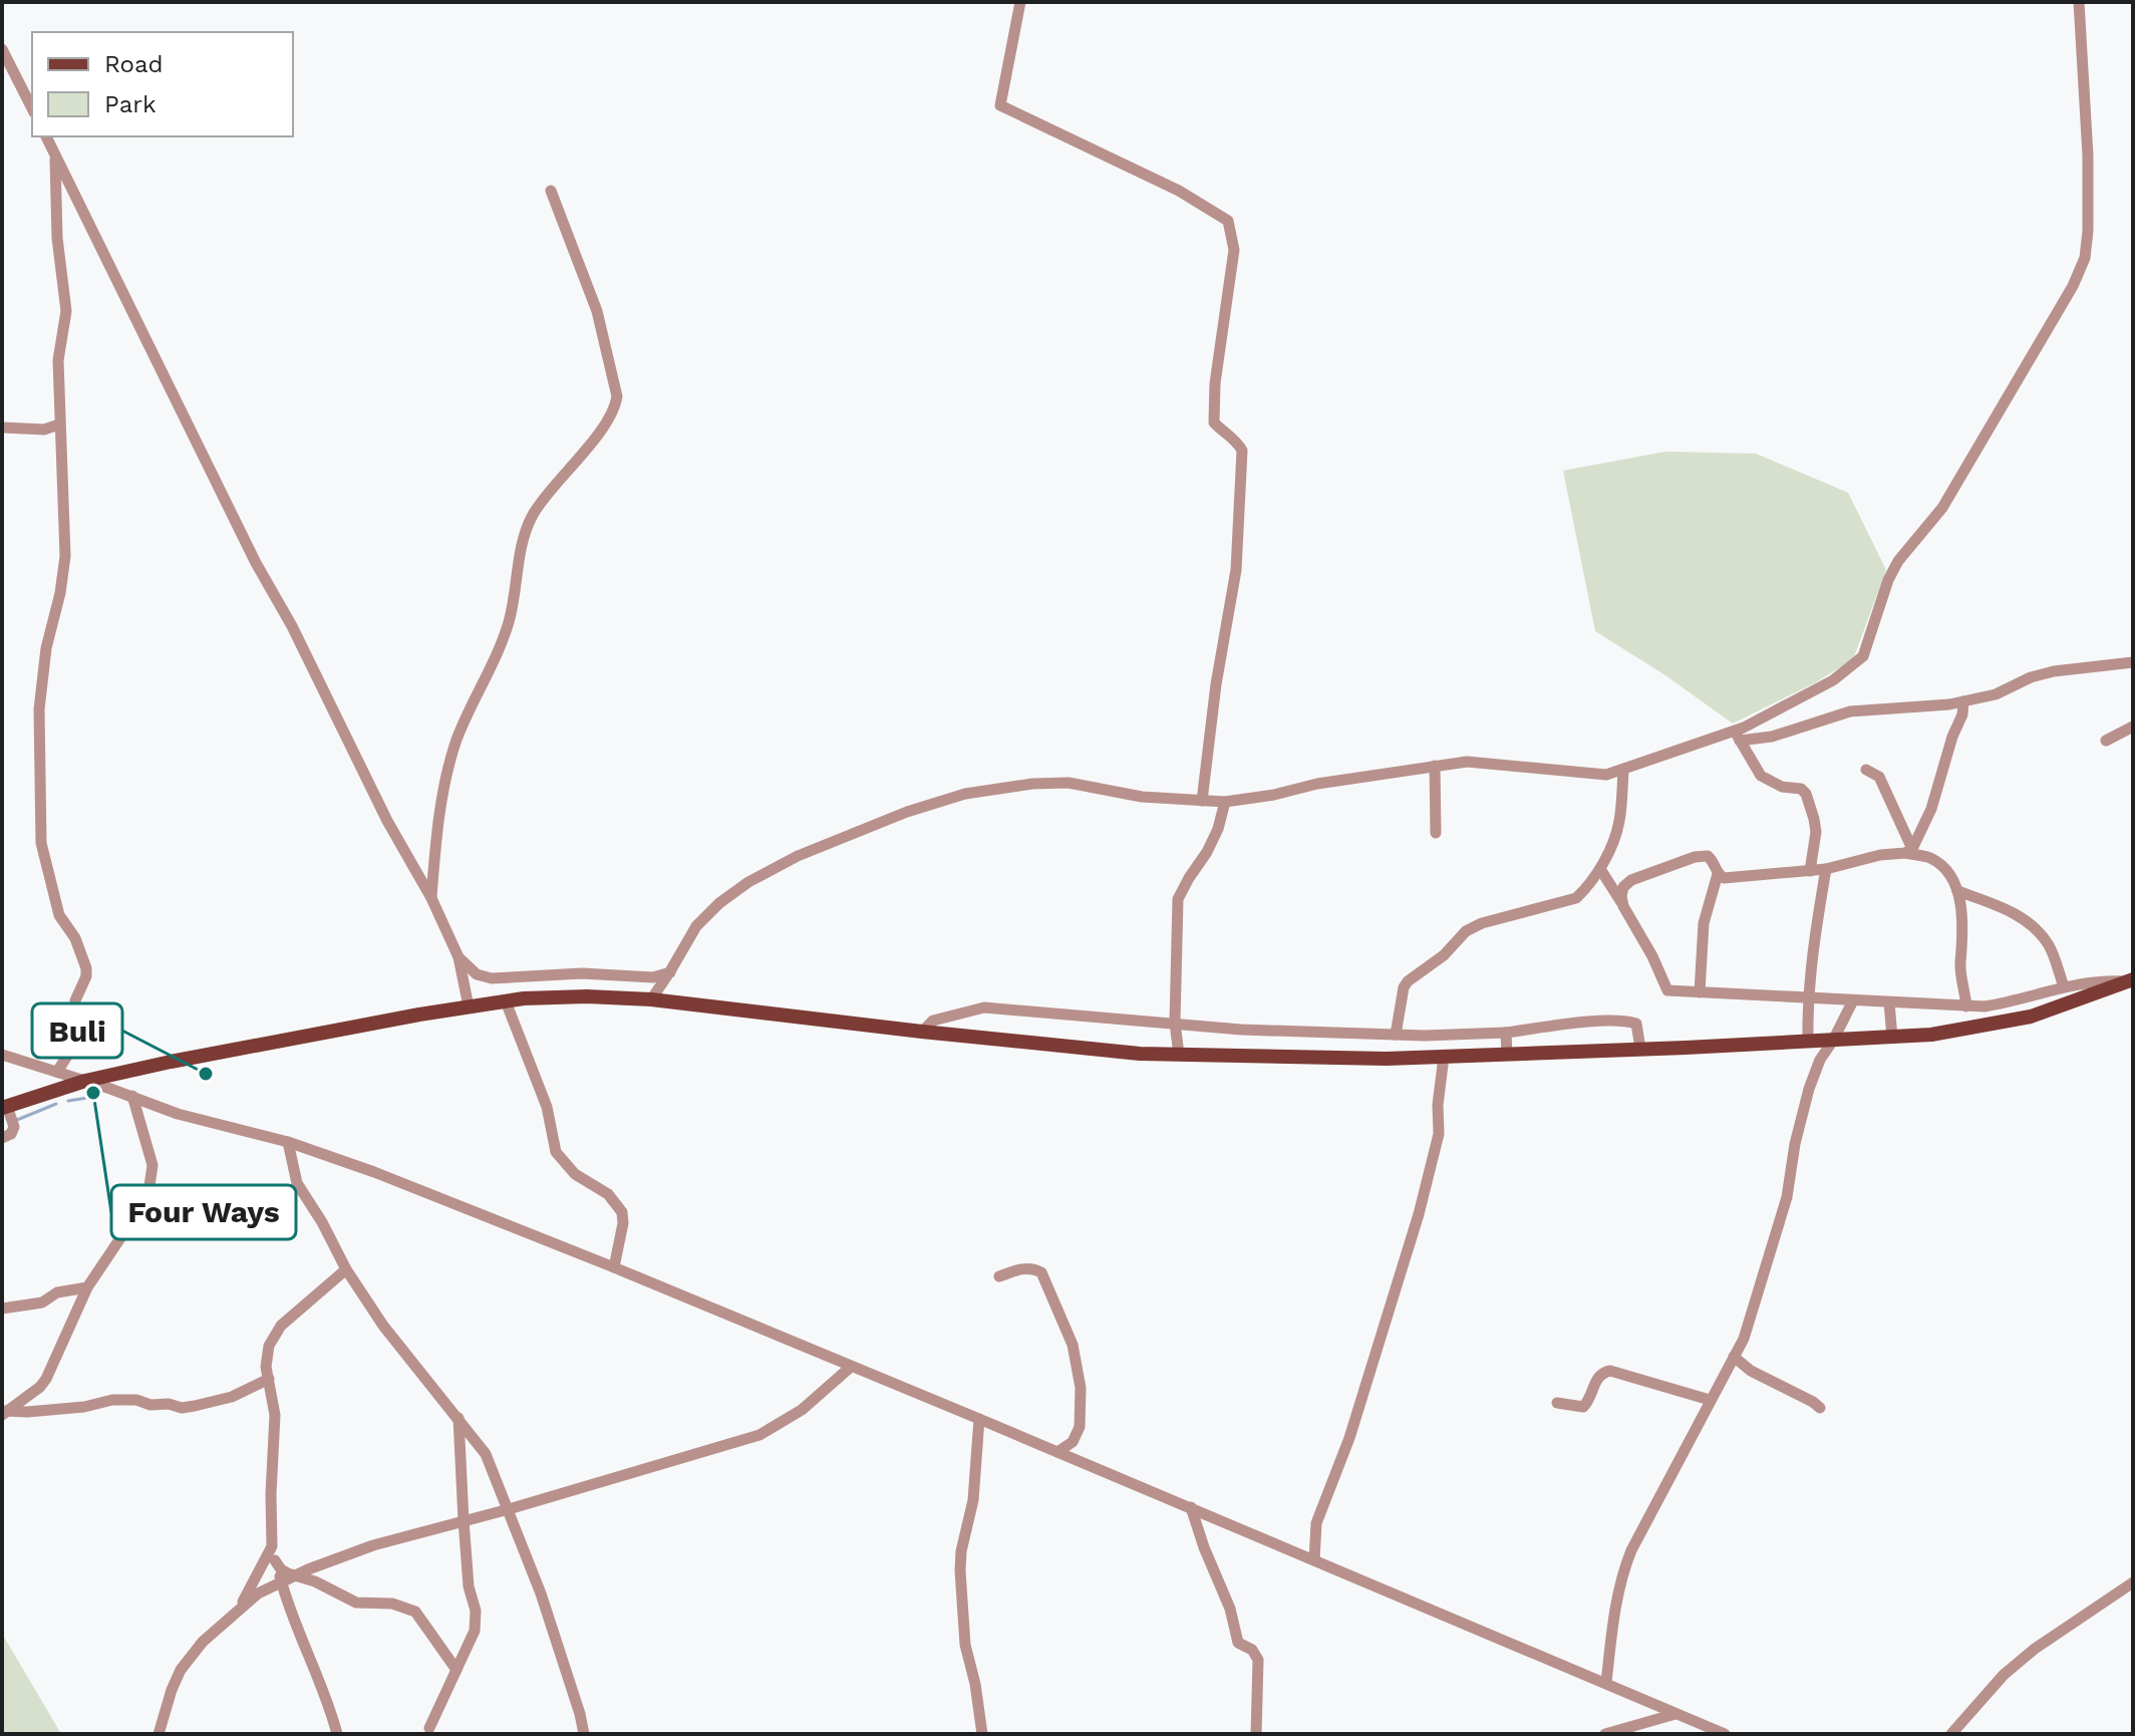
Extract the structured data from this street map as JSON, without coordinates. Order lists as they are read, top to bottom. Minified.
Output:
{"places":["Buli","Four Ways"],"legend":["Road","Park"]}
